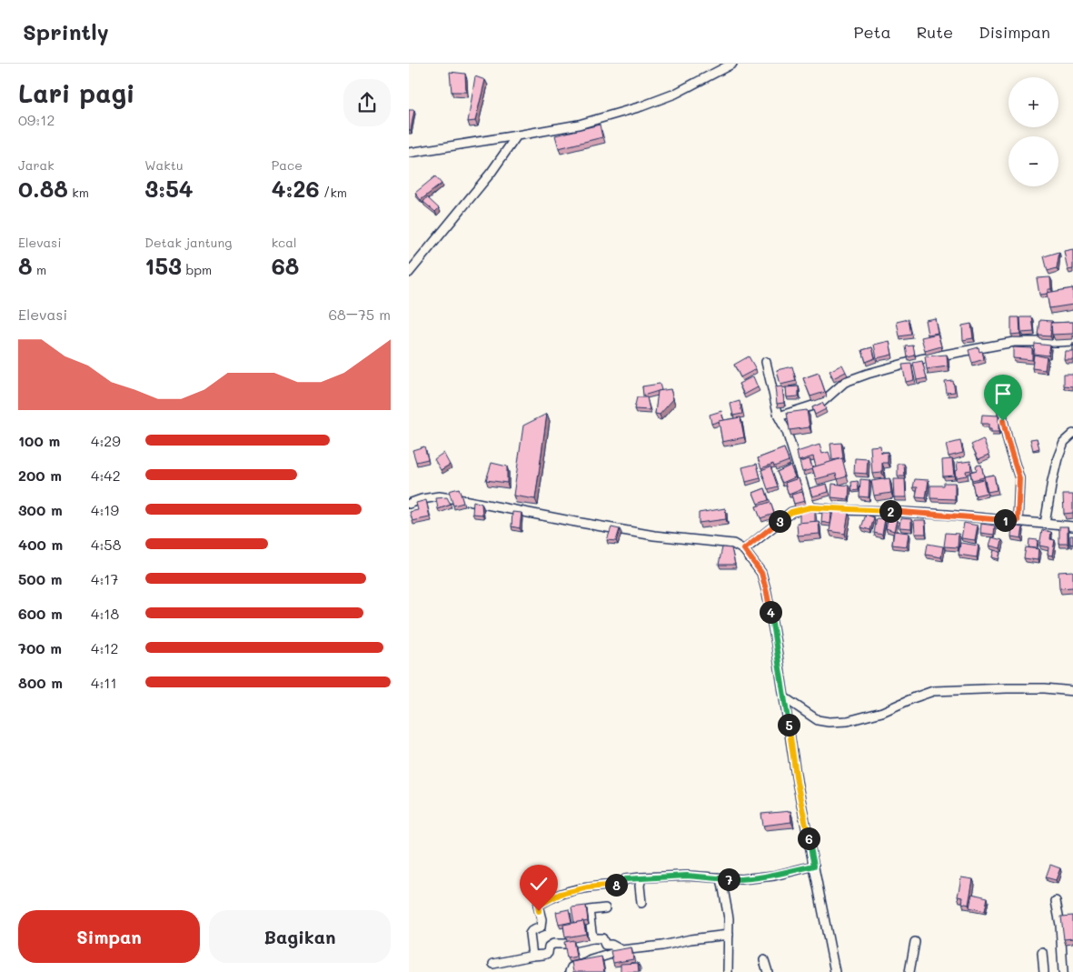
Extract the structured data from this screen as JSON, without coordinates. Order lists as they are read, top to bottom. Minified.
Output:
{"page":{"header":"Sprintly","nav":["Peta","Rute","Disimpan"],"heading":["Lari pagi","09:12"],"map_buttons":["+","−"],"stats":[["Jarak","0.88 km"],["Waktu","3:54"],["Pace","4:26 /km"],["Elevasi","8 m"],["Detak jantung","153 bpm"],["kcal","68"]],"chart":["Elevasi","68–75 m"],"list":[{"name":"100 m","note":"4:29"},{"name":"200 m","note":"4:42"},{"name":"300 m","note":"4:19"},{"name":"400 m","note":"4:58"},{"name":"500 m","note":"4:17"},{"name":"600 m","note":"4:18"},{"name":"700 m","note":"4:12"},{"name":"800 m","note":"4:11"}],"pins":["2","1","3","4","5","6","7","8"],"buttons":["Simpan","Bagikan"]}}
